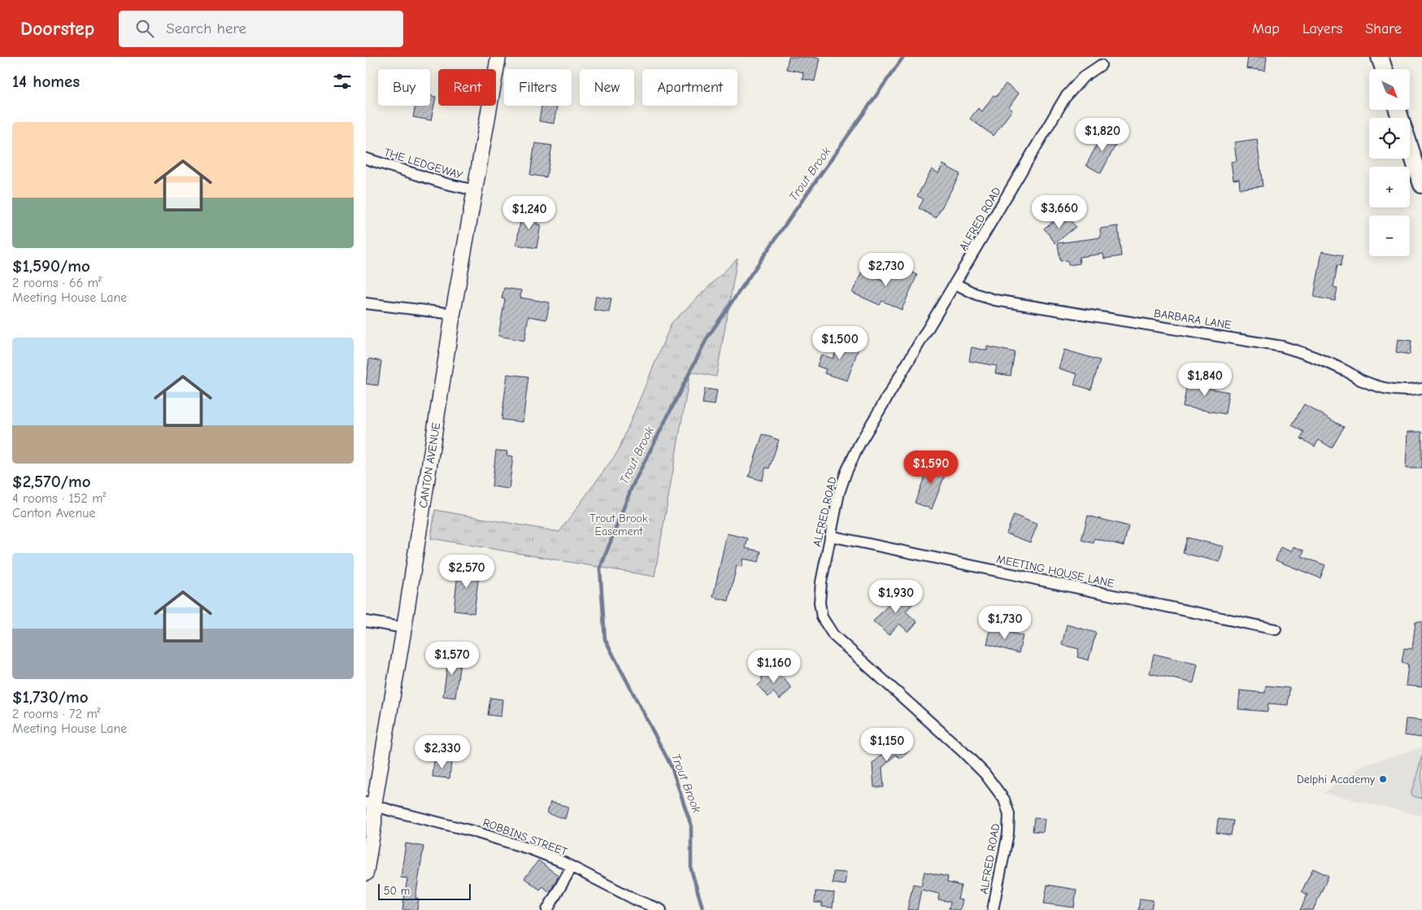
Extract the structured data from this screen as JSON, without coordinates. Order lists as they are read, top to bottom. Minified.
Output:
{"streets":{"main road":["CANTON AVENUE"],"street":["THE LEDGEWAY","ALFRED ROAD","BARBARA LANE","MEETING HOUSE LANE","ROBBINS STREET"]},"crossings":[["THE LEDGEWAY","CANTON AVENUE"],["ALFRED ROAD","BARBARA LANE"],["ALFRED ROAD","MEETING HOUSE LANE"],["CANTON AVENUE","ROBBINS STREET"]],"water":["Trout Brook"],"parks":["Trout Brook Easement"],"places":["Delphi Academy"],"scale_bar":"50 m","north":"bottom right","page":{"header":"Doorstep","search":"Search here","nav":["Map","Layers","Share"],"heading":"14 homes","map_buttons":["+","−"],"chip":["Buy","Rent","Filters","New","Apartment"],"list":[{"name":"$1,590/mo","note":"2 rooms · 66 m² · Meeting House Lane"},{"name":"$2,570/mo","note":"4 rooms · 152 m² · Canton Avenue"},{"name":"$1,730/mo","note":"2 rooms · 72 m² · Meeting House Lane"}],"price":["$1,820","$3,660","$1,240","$2,730","$1,500","$1,840","$1,590","$2,570","$1,930","$1,730","$1,570","$1,160","$1,150","$2,330"],"scale":"50 m"}}
